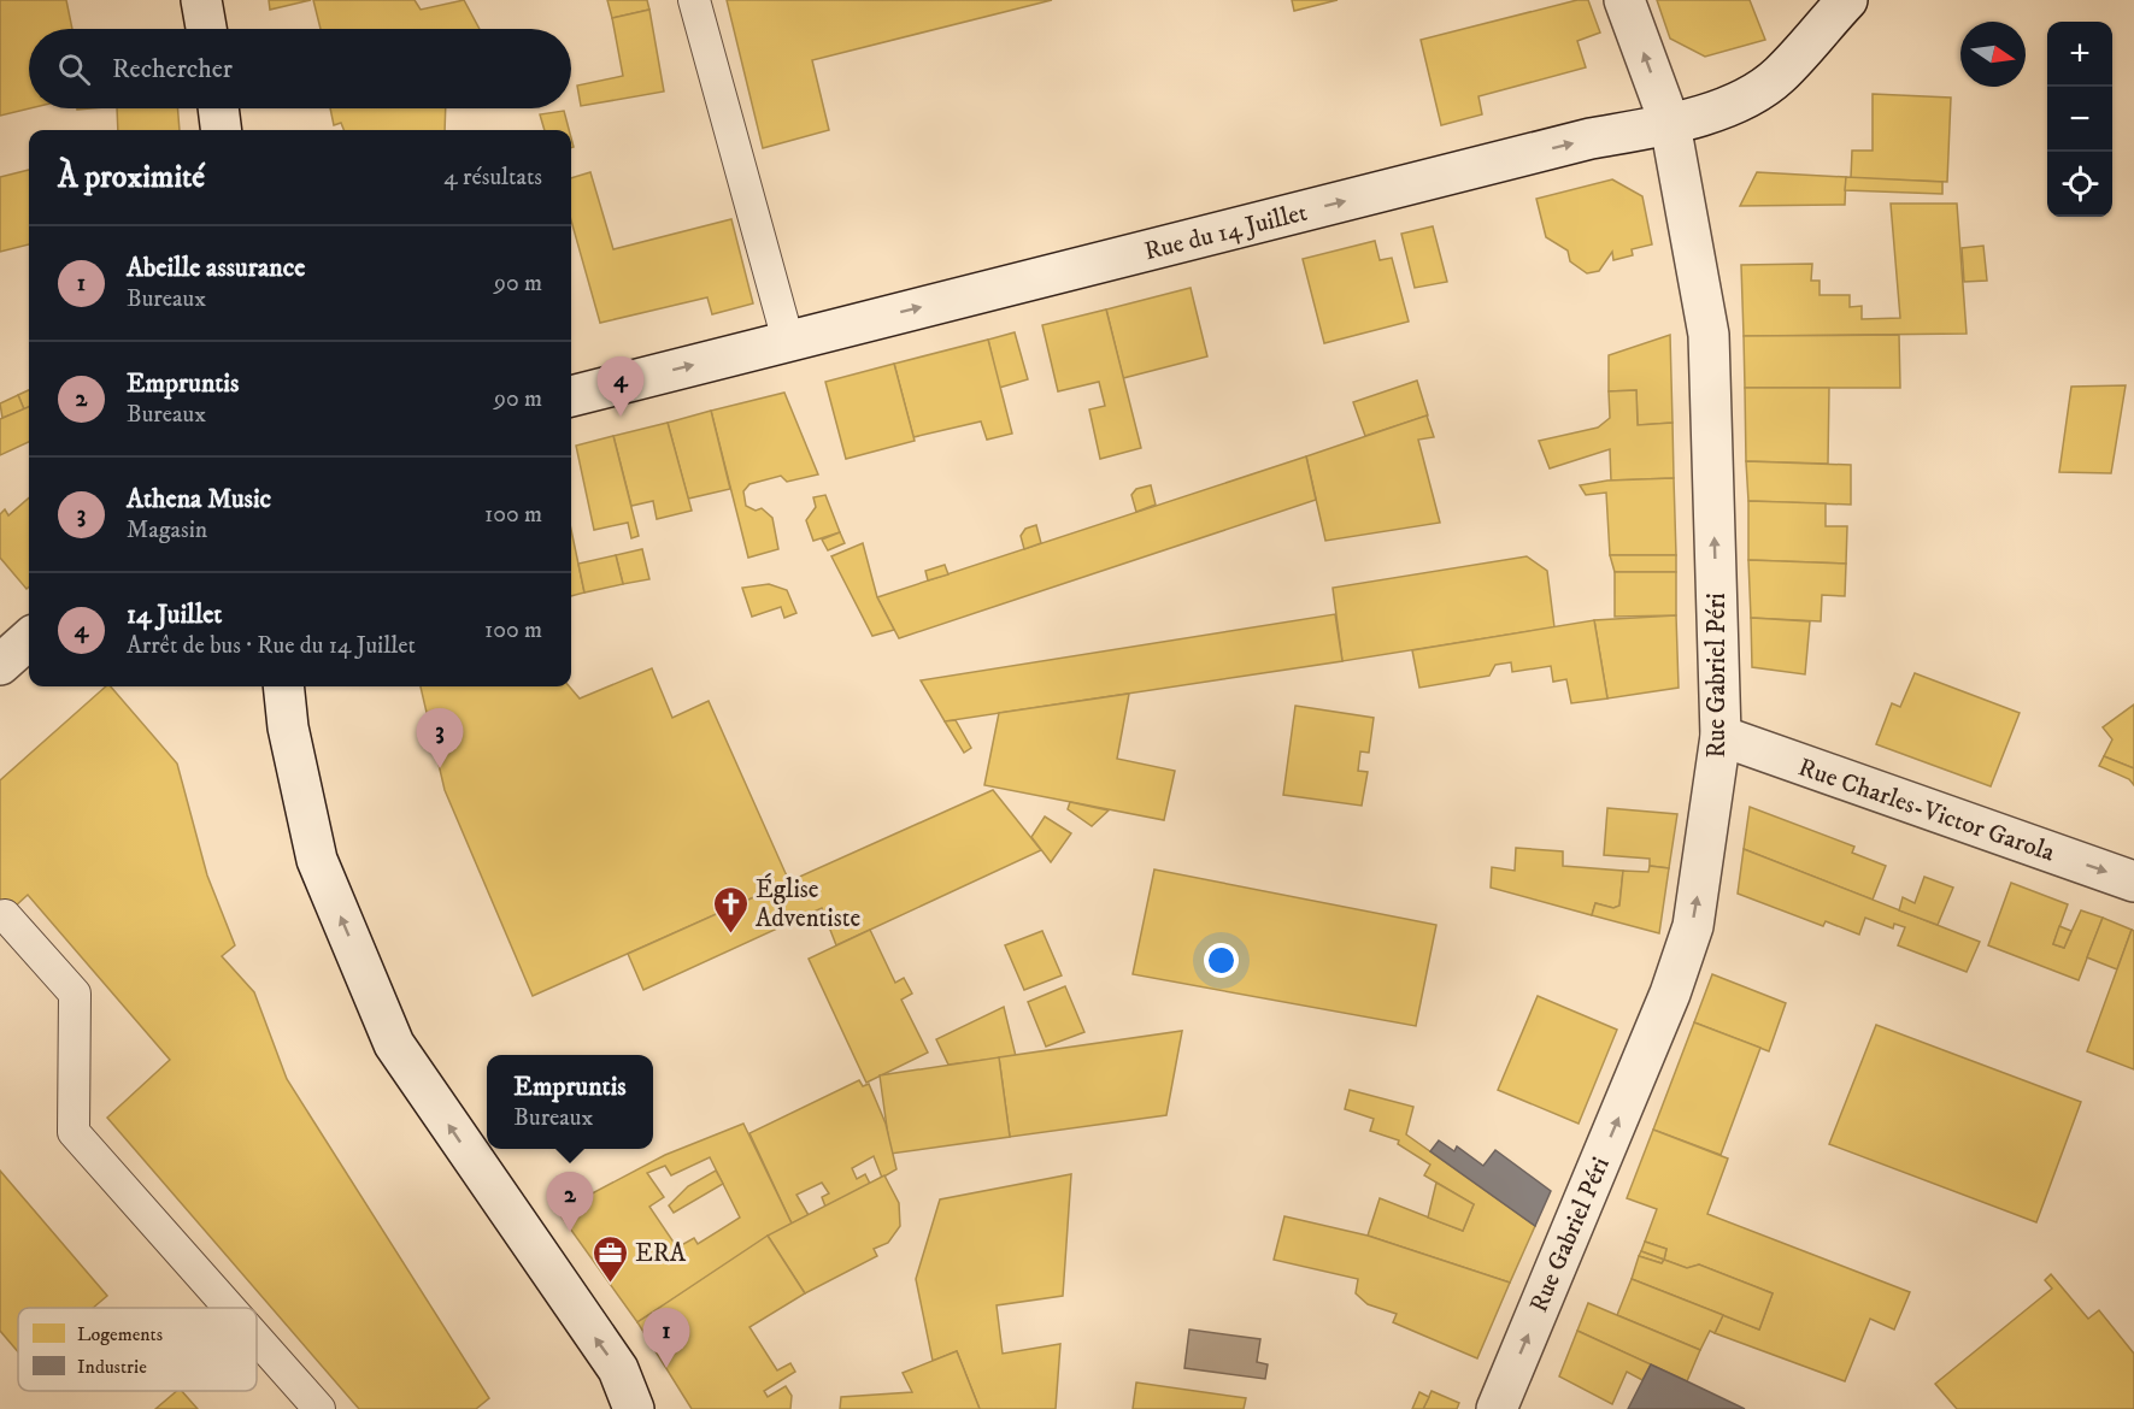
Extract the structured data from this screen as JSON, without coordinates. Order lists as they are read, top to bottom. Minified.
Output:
{"streets":{"main road":["Rue du 14 Juillet","Rue Gabriel Péri","Rue Charles-Victor Garola"]},"crossings":[["Rue du 14 Juillet","Rue Gabriel Péri"],["Rue Gabriel Péri","Rue Charles-Victor Garola"]],"one_way":["Rue du 14 Juillet","Rue Gabriel Péri","Rue Charles-Victor Garola"],"places":{"church":["Église Adventiste"],"office":["ERA"]},"legend":["Logements","Industrie"],"north":"right","page":{"map_buttons":["+","−"],"search":"Rechercher","heading":["À proximité","4 résultats"],"list":[{"mark":"1","name":"Abeille assurance","note":"Bureaux","value":"90 m"},{"mark":"2","name":"Empruntis","note":"Bureaux","value":"90 m"},{"mark":"3","name":"Athena Music","note":"Magasin","value":"100 m"},{"mark":"4","name":"14 Juillet","note":"Arrêt de bus · Rue du 14 Juillet","value":"100 m"}],"pins":["4","3","2","1"],"popup":["Empruntis","Bureaux"]}}
